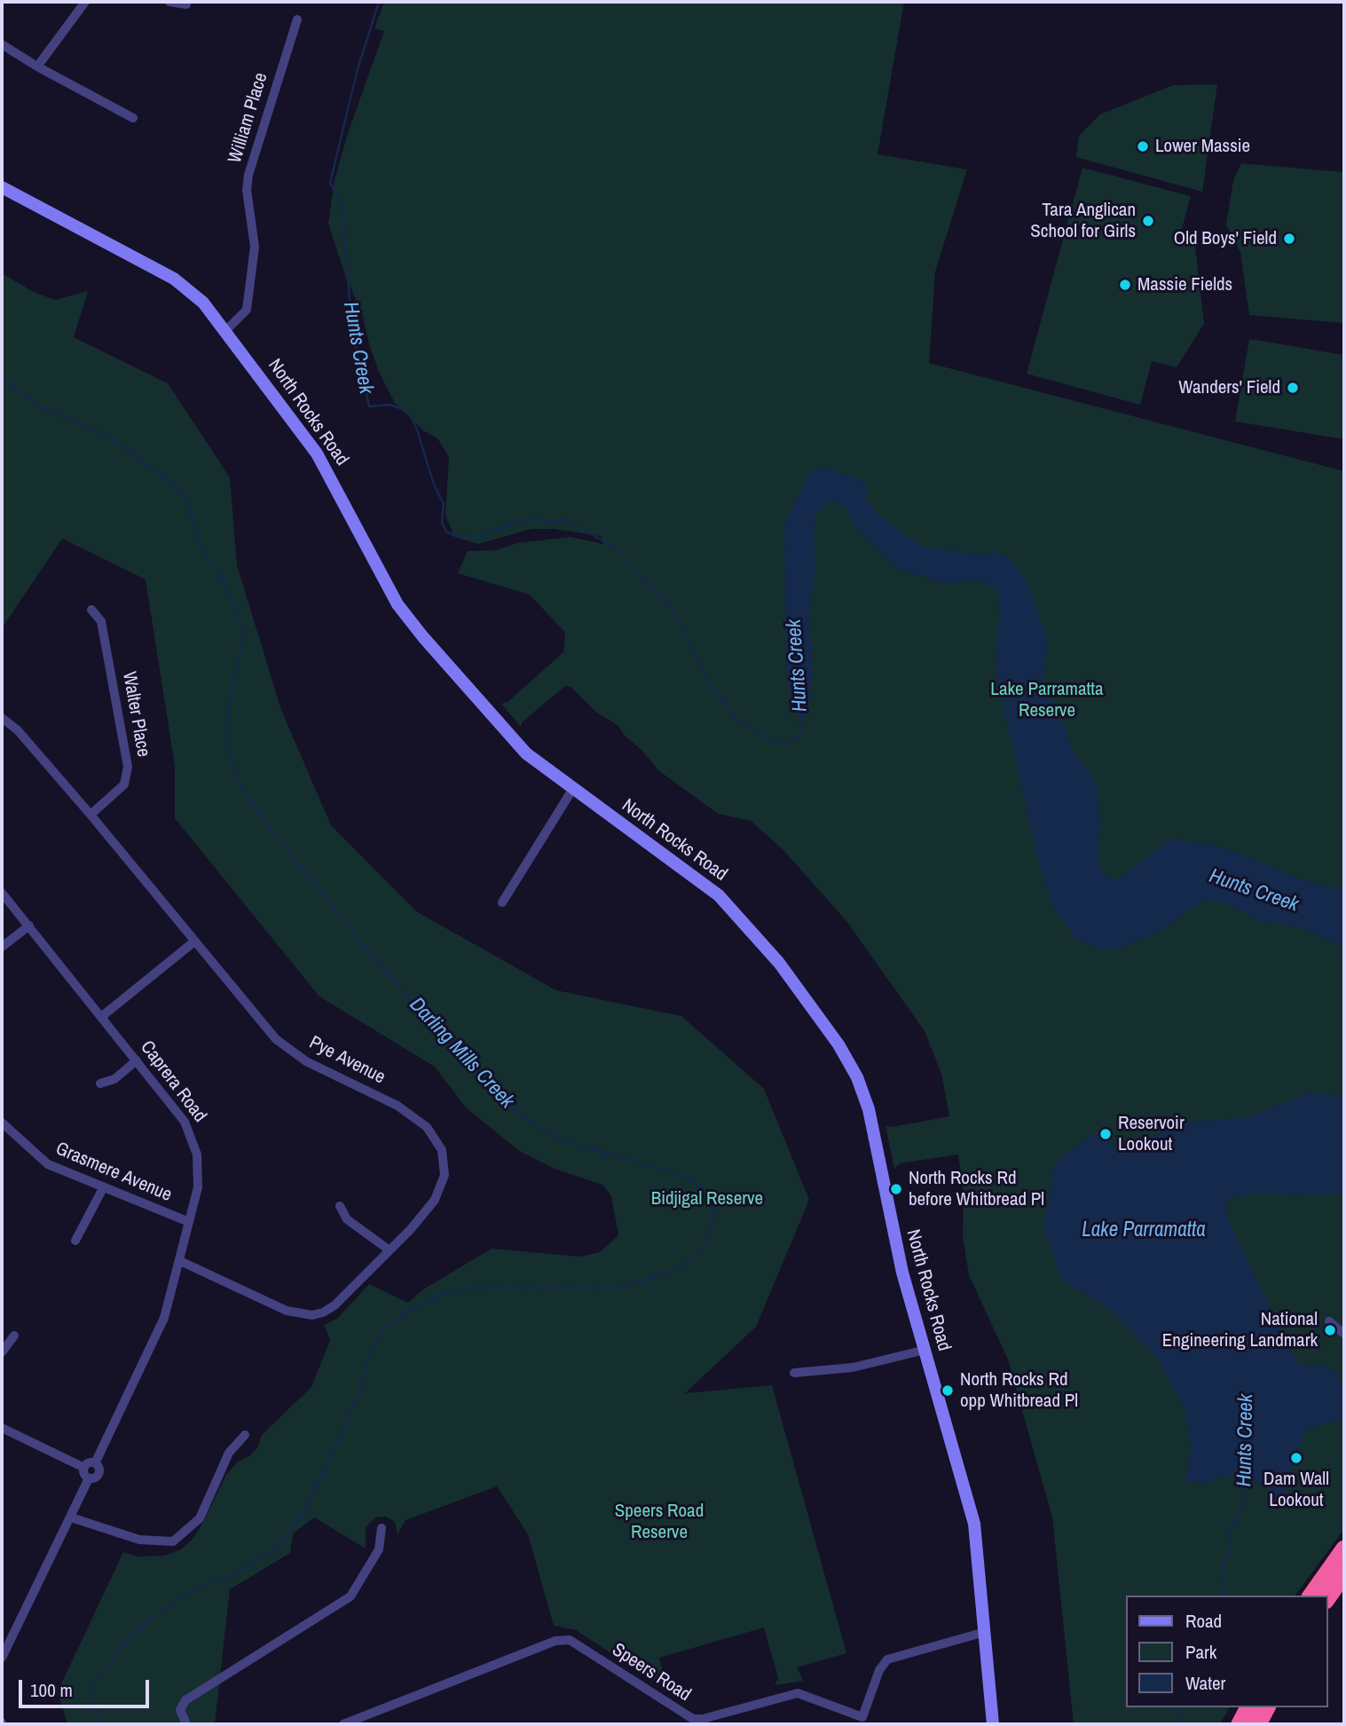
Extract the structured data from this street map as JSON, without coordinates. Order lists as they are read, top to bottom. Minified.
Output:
{"streets":{"main road":["North Rocks Road"],"street":["William Place","Walter Place","Pye Avenue","Caprera Road","Grasmere Avenue","Speers Road"]},"crossings":[["William Place","North Rocks Road"],["North Rocks Road","Speers Road"],["Walter Place","Pye Avenue"],["Pye Avenue","Caprera Road"],["Caprera Road","Grasmere Avenue"]],"water":["Hunts Creek","Darling Mills Creek","Lake Parramatta"],"parks":["Lake Parramatta Reserve","Bidjigal Reserve","Speers Road Reserve"],"places":["Lower Massie","Tara Anglican School for Girls","Old Boys' Field","Massie Fields","Wanders' Field","Reservoir Lookout","North Rocks Rd before Whitbread Pl","National Engineering Landmark","North Rocks Rd opp Whitbread Pl","Dam Wall Lookout"],"legend":["Road","Park","Water"],"scale_bar":"100 m"}
